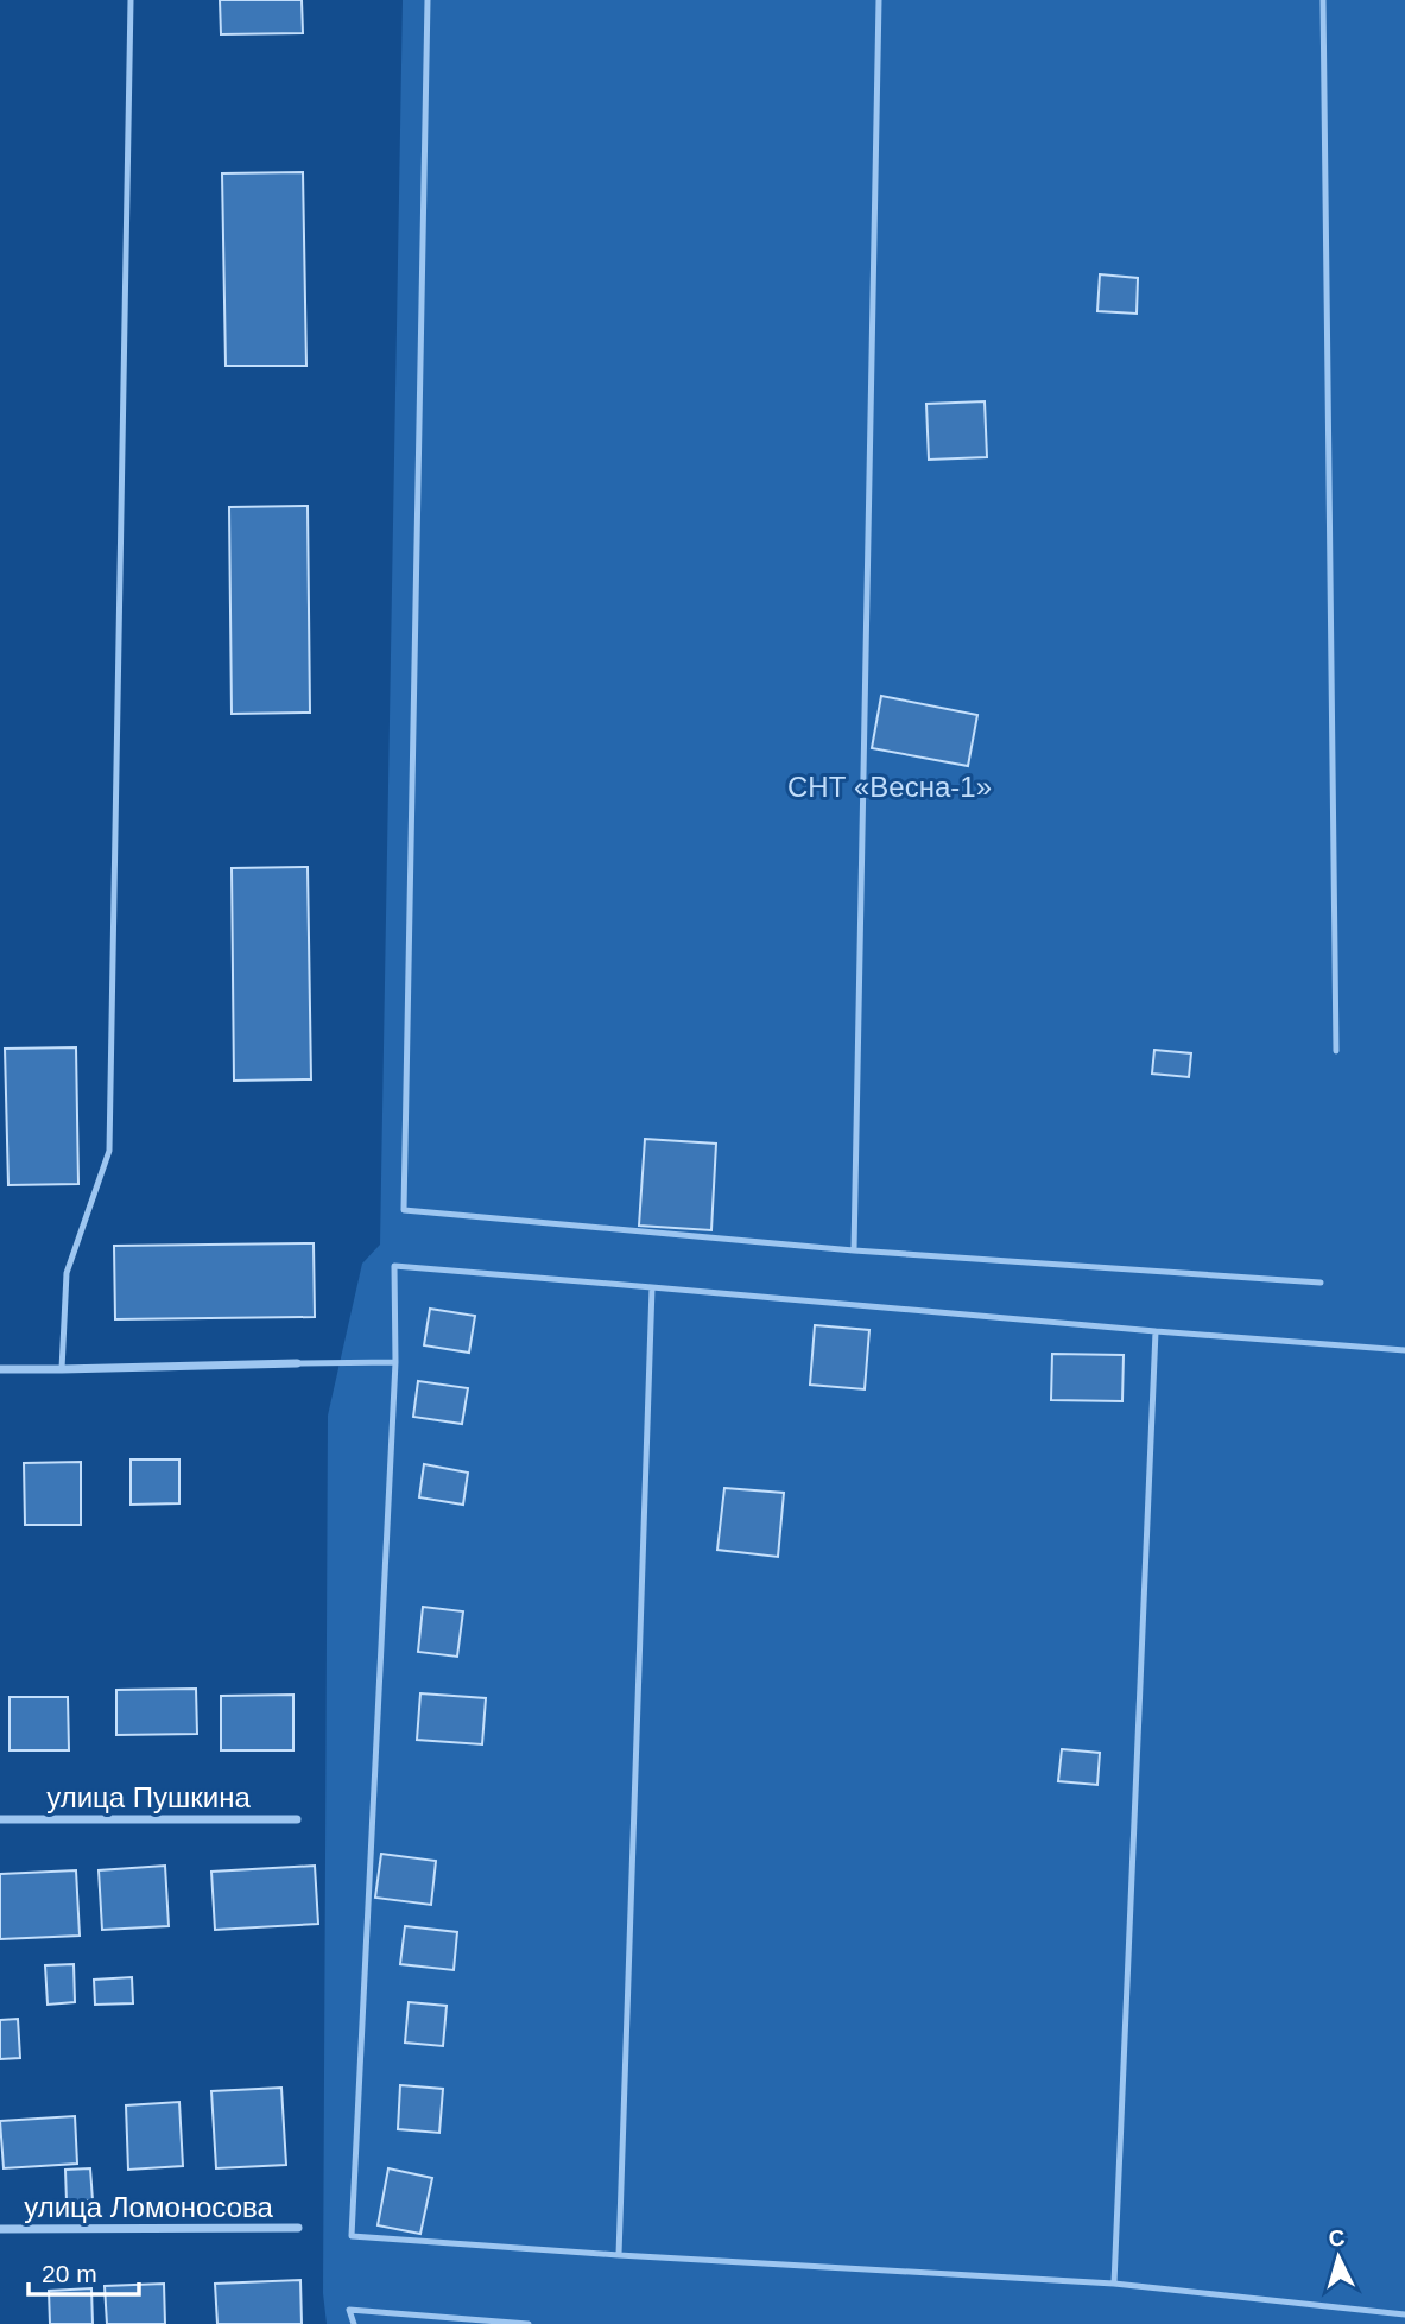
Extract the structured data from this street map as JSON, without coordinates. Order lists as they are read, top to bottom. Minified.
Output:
{"streets":{"street":["улица Пушкина","улица Ломоносова"]},"parks":["СНТ «Весна-1»"],"scale_bar":"20 m","north":"top"}
